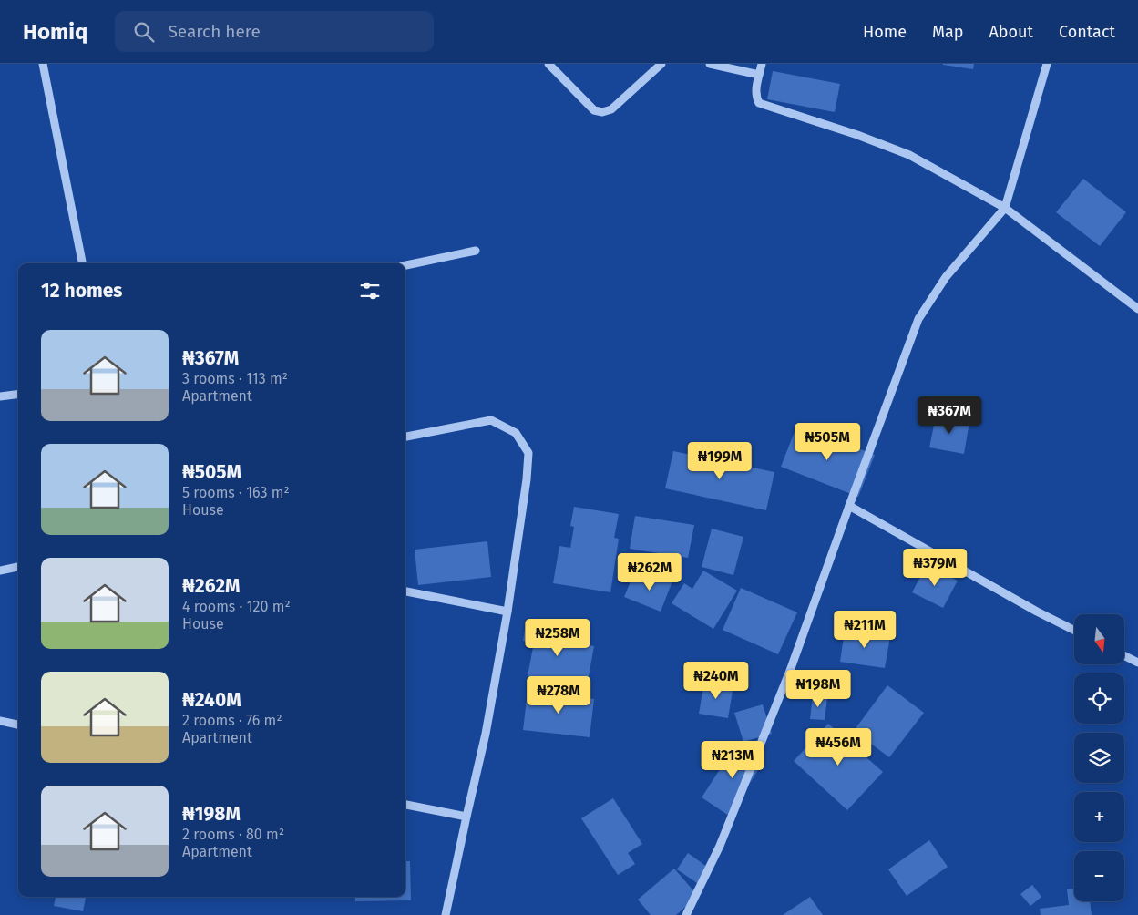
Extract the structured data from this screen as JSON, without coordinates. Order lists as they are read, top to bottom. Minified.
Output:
{"north":"bottom","page":{"header":"Homiq","search":"Search here","nav":["Home","Map","About","Contact"],"heading":"12 homes","list":[{"name":"₦367M","note":"3 rooms · 113 m² · Apartment"},{"name":"₦505M","note":"5 rooms · 163 m² · House"},{"name":"₦262M","note":"4 rooms · 120 m² · House"},{"name":"₦240M","note":"2 rooms · 76 m² · Apartment"},{"name":"₦198M","note":"2 rooms · 80 m² · Apartment"}],"price":["₦367M","₦505M","₦199M","₦379M","₦262M","₦211M","₦258M","₦240M","₦198M","₦278M","₦456M","₦213M"],"map_buttons":["+","−"]}}
